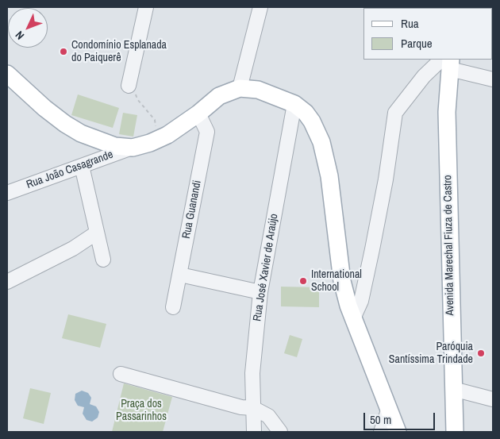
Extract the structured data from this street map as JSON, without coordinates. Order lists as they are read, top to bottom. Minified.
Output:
{"streets":{"main road":["Avenida Marechal Fiuza de Castro"],"street":["Rua João Casagrande","Rua Guanandi","Rua José Xavier de Araújo"]},"parks":["Praça dos Passarinhos"],"places":["Condomínio Esplanada do Paiquerê","International School","Paróquia Santíssima Trindade"],"legend":["Rua","Parque"],"scale_bar":"50 m","north":"bottom left"}
